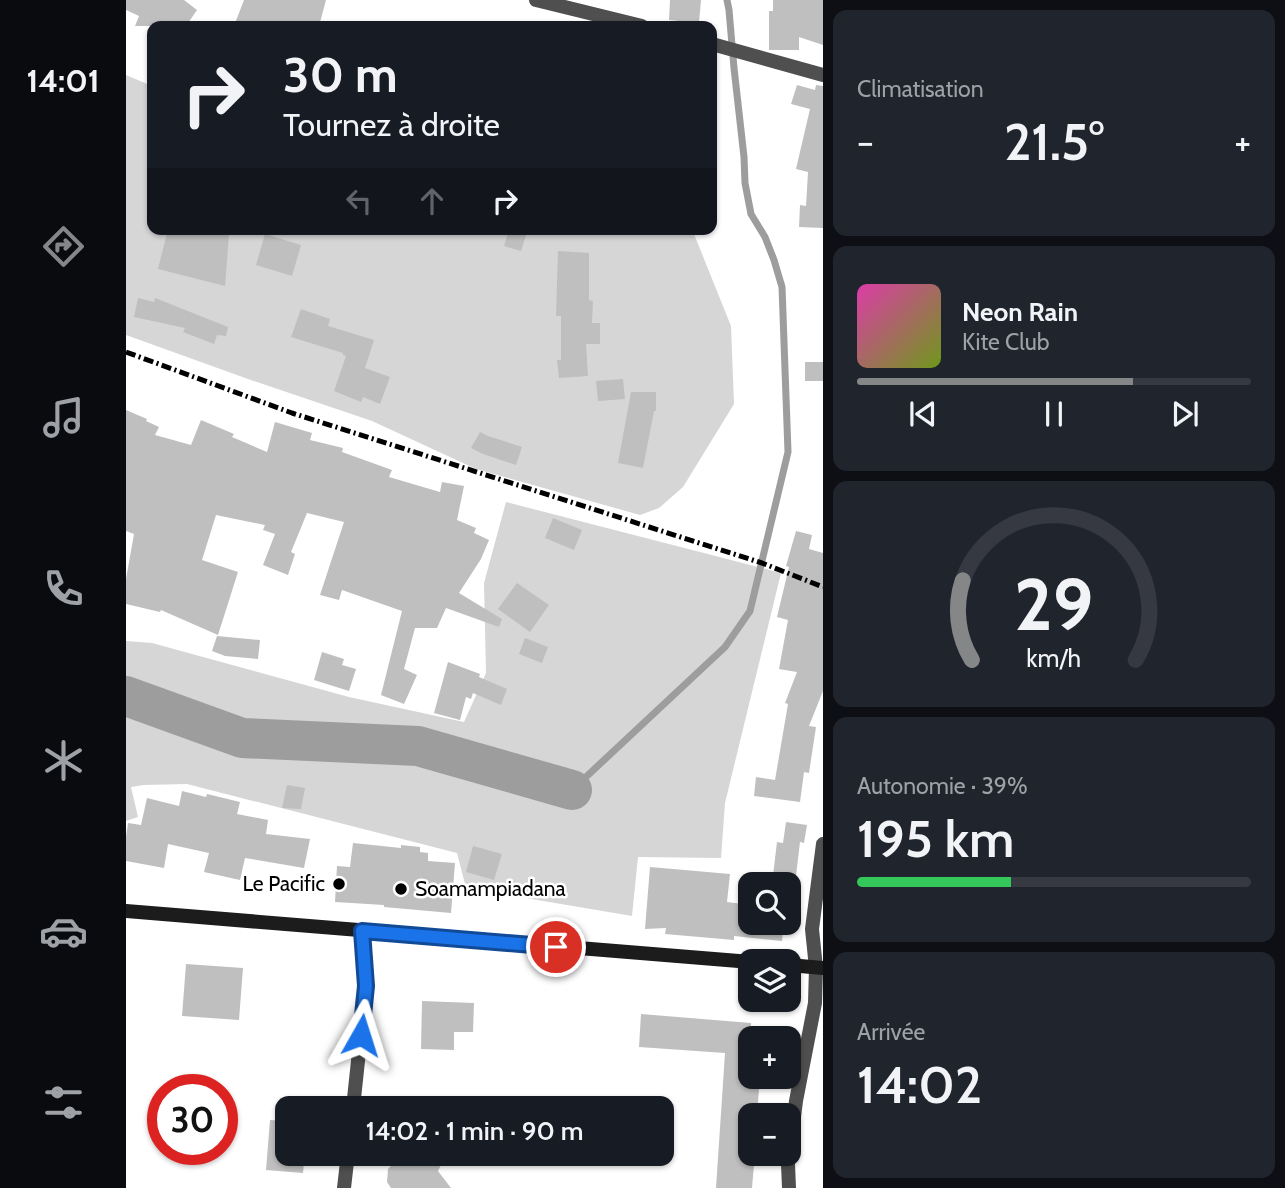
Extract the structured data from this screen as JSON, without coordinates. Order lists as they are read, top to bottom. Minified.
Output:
{"places":["Le Pacific","Soamampiadana"],"page":{"tabs":"14:01","tile":["Climatisation",["Autonomie · 39%","195 km"],["Arrivée","14:02"]],"turn":["30 m","Tournez à droite"],"heat":["−","21.5°","+"],"song":["Neon Rain","Kite Club"],"map_buttons":["+","−"],"limit":"30","trip":"14:02 · 1 min · 90 m","gauge":["29","km/h"]}}
